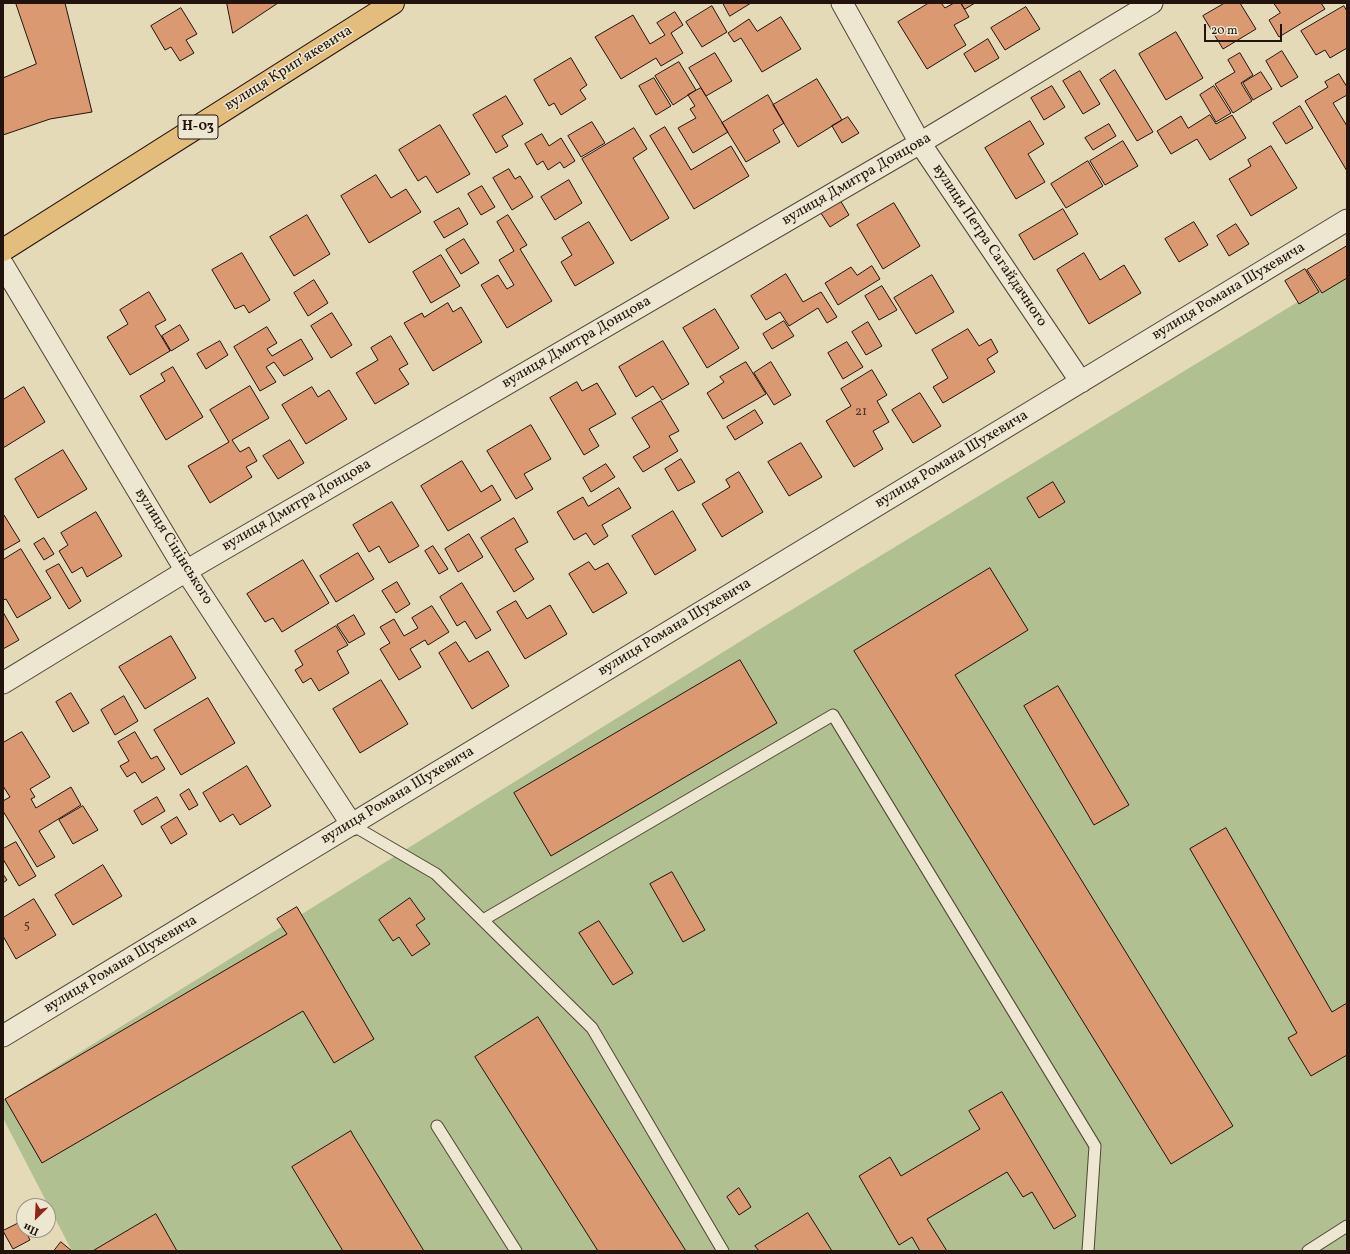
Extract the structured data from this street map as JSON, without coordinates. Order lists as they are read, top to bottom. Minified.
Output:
{"streets":{"main road":["вулиця Крипʼякевича","Н-03"],"street":["вулиця Дмитра Донцова","вулиця Петра Сагайдачного","вулиця Романа Шухевича","вулиця Сіцінського"]},"crossings":[["вулиця Дмитра Донцова","вулиця Петра Сагайдачного"],["вулиця Дмитра Донцова","вулиця Сіцінського"],["вулиця Петра Сагайдачного","вулиця Романа Шухевича"],["вулиця Романа Шухевича","вулиця Сіцінського"]],"house_numbers":["21","5"],"scale_bar":"20 m","north":"bottom left"}
